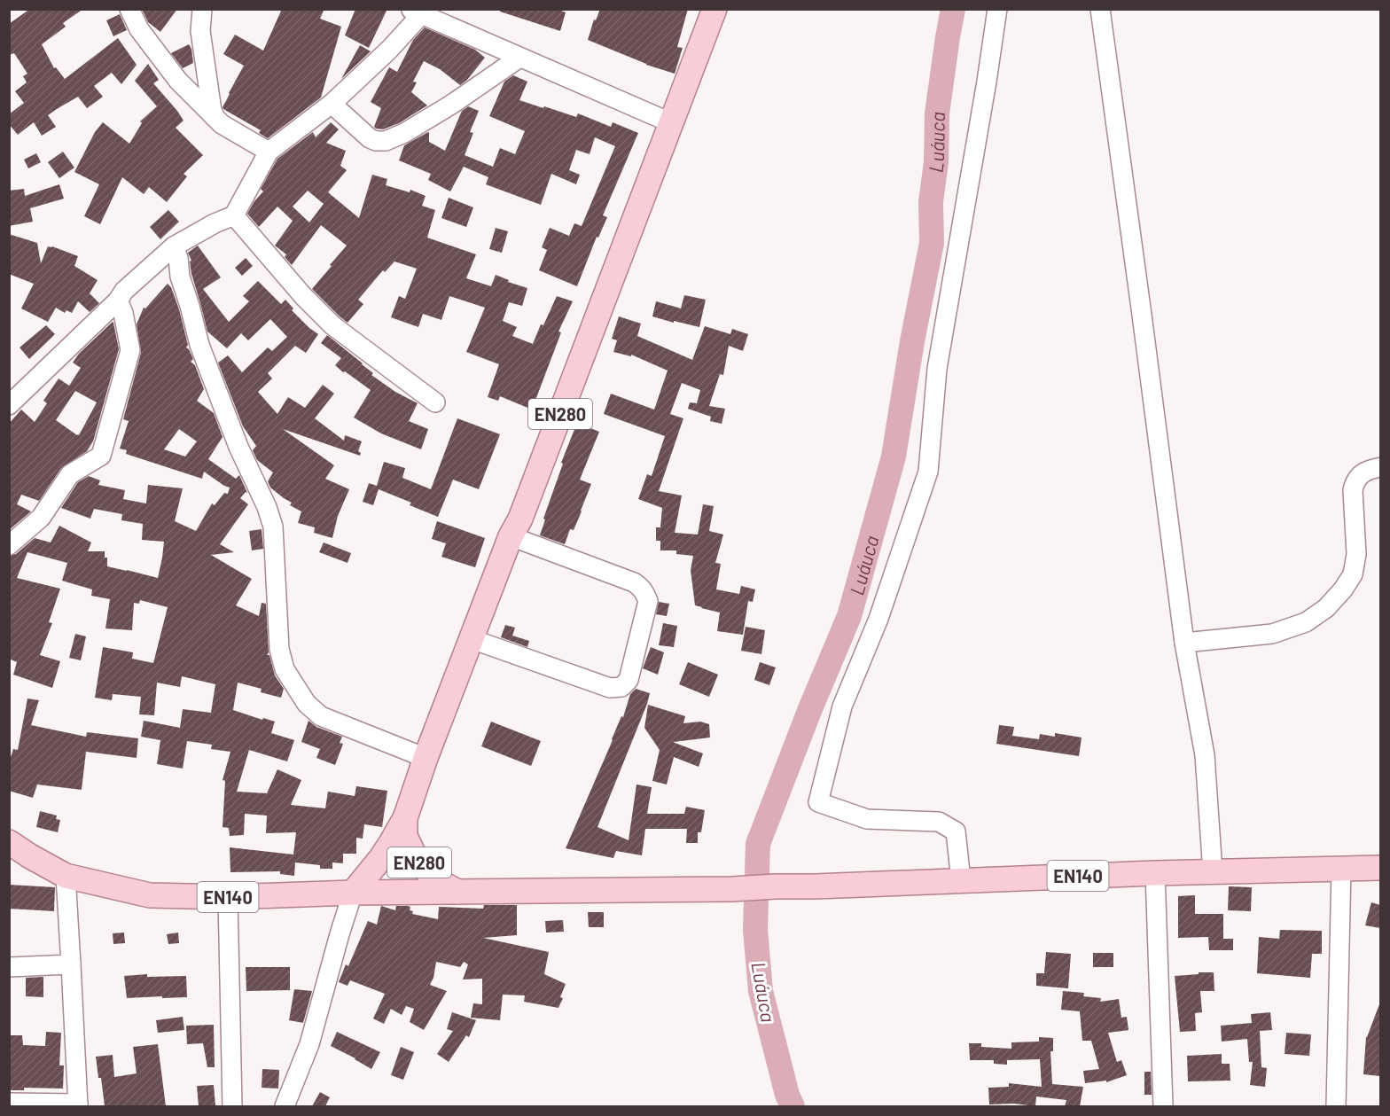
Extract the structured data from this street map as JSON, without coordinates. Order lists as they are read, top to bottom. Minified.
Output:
{"streets":{"main road":["EN280","EN140"]},"crossings":[["EN280","EN140"]],"water":["Luáuca"]}
